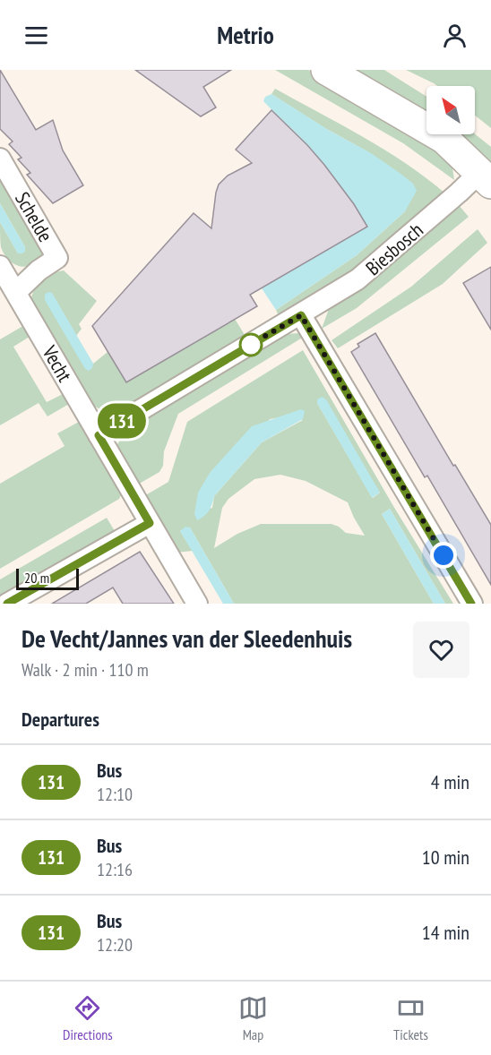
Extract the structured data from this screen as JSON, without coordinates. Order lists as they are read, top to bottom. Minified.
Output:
{"streets":{"street":["Schelde","Biesbosch","Vecht"]},"crossings":[["Schelde","Vecht"],["Biesbosch","Vecht"]],"lines":["bus line 131"],"scale_bar":"20 m","north":"top left","page":{"header":"Metrio","on_map":"131","scale":"20 m","heading":[["De Vecht/Jannes van der Sleedenhuis","Walk · 2 min · 110 m"],"Departures"],"list":[{"mark":"131","name":"Bus","note":"12:10","value":"4 min"},{"mark":"131","name":"Bus","note":"12:16","value":"10 min"},{"mark":"131","name":"Bus","note":"12:20","value":"14 min"}],"tabs":["Directions","Map","Tickets"]}}
